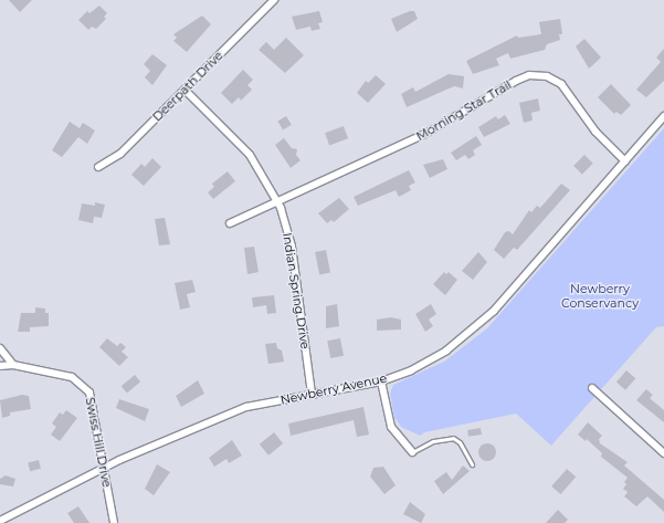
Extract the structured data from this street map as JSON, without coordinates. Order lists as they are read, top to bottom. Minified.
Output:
{"streets":{"street":["Deerpath Drive","Morning Star Trail","Indian Spring Drive","Newberry Avenue","Swiss Hill Drive"]},"crossings":[["Deerpath Drive","Indian Spring Drive"],["Morning Star Trail","Indian Spring Drive"],["Morning Star Trail","Newberry Avenue"],["Indian Spring Drive","Newberry Avenue"],["Newberry Avenue","Swiss Hill Drive"]],"parks":["Newberry Conservancy"]}
